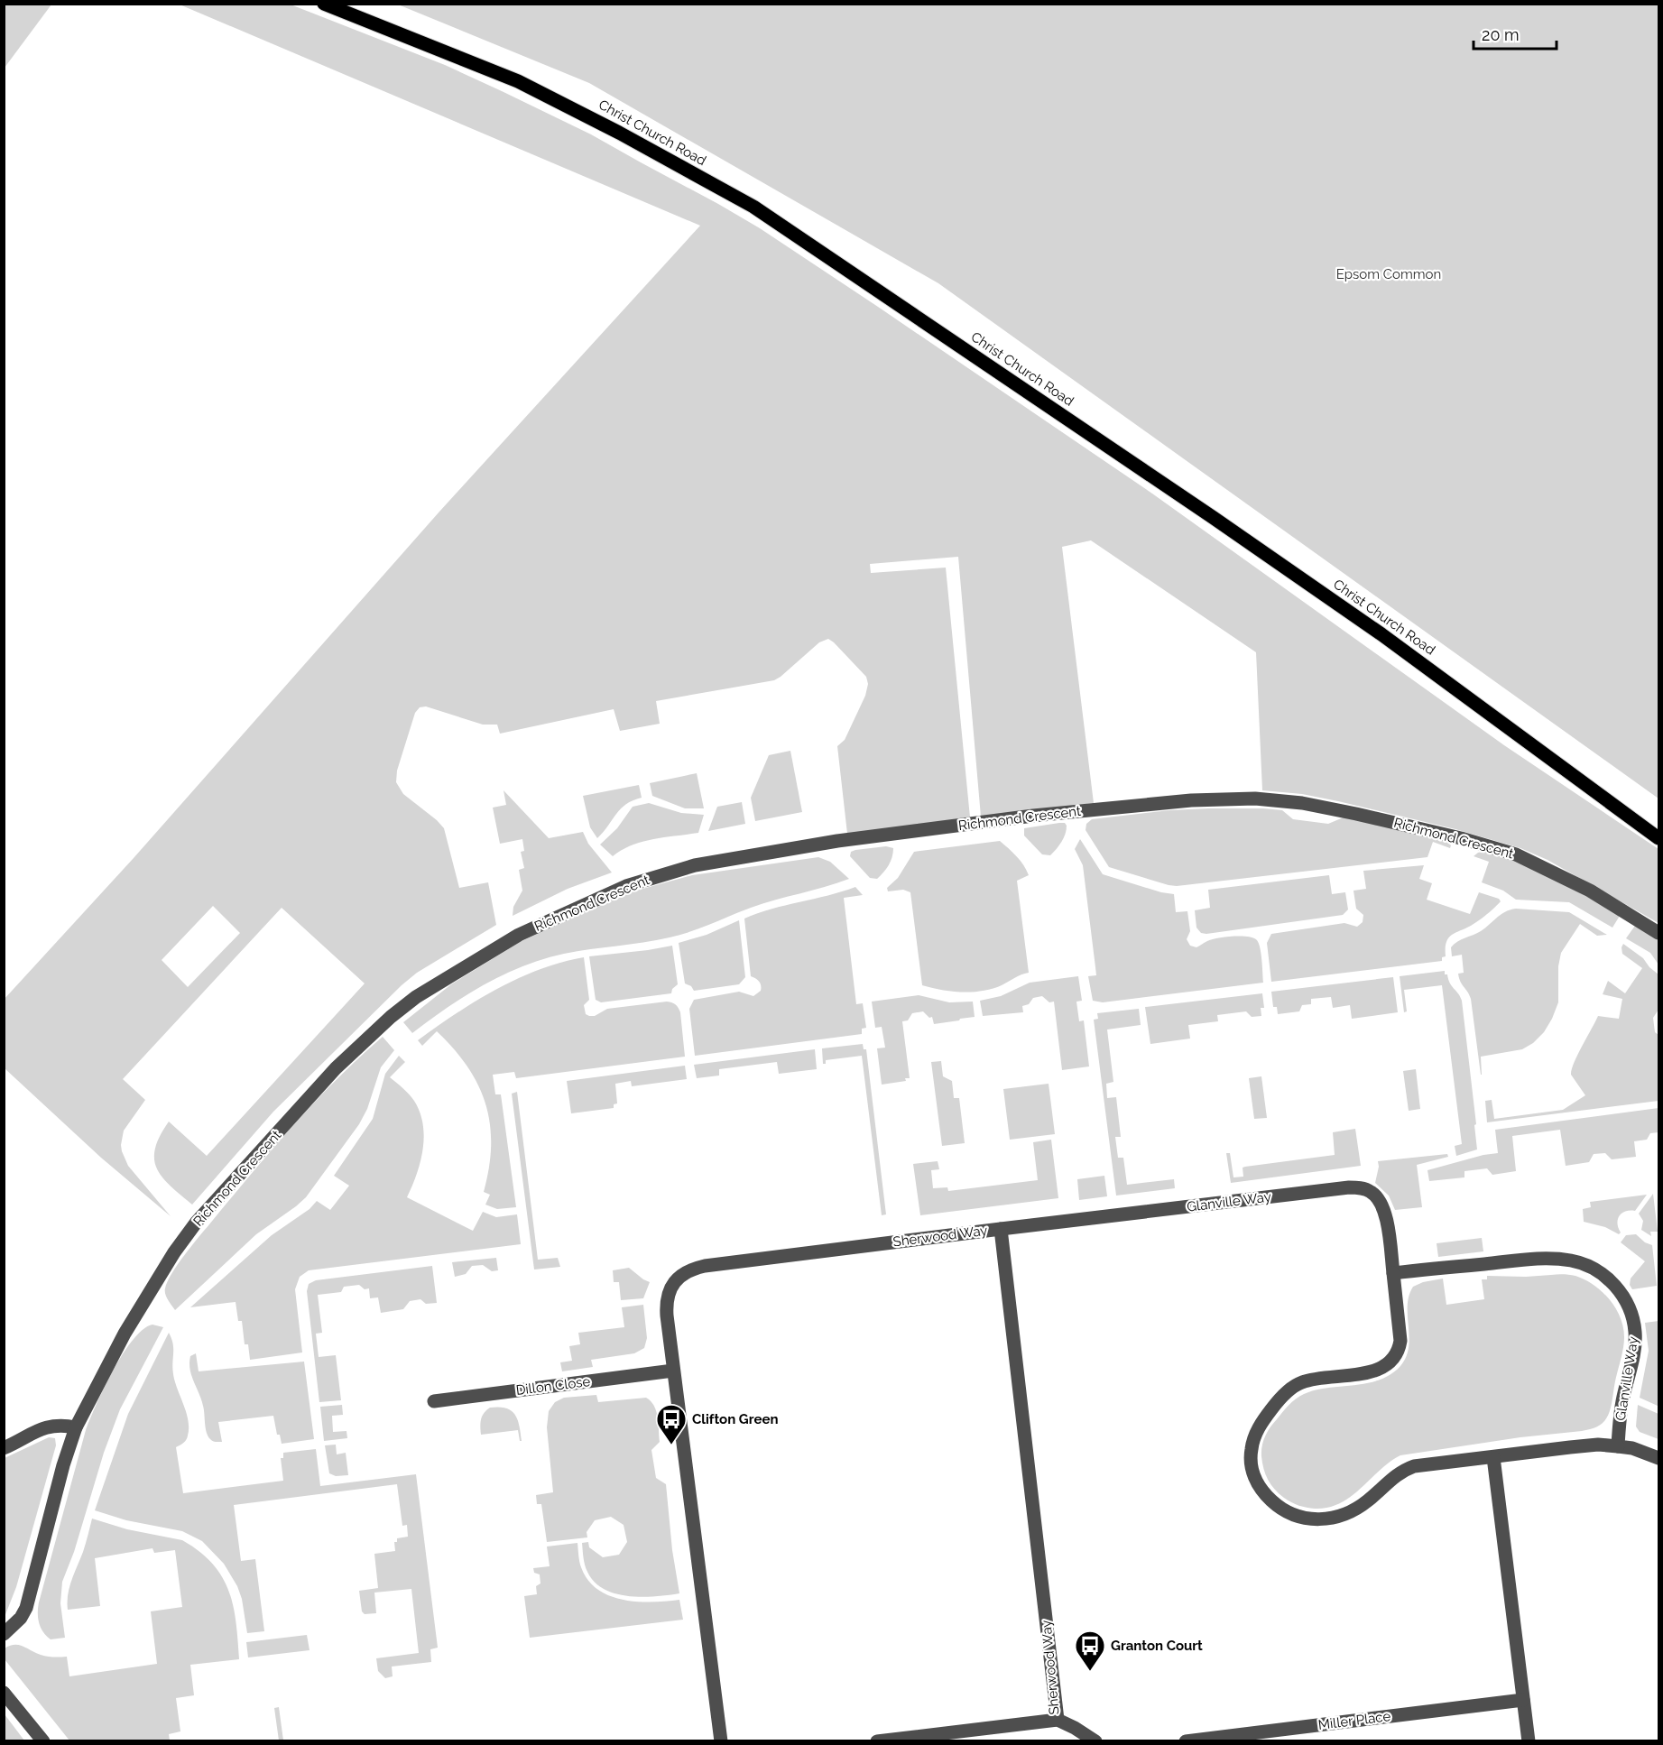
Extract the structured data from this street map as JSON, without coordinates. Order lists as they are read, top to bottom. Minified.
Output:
{"streets":{"main road":["Christ Church Road"],"street":["Richmond Crescent","Glanville Way","Sherwood Way","Dillon Close","Miller Place"]},"crossings":[["Glanville Way","Sherwood Way"],["Sherwood Way","Dillon Close"]],"parks":["Epsom Common"],"places":{"bus stop":["Clifton Green","Granton Court"]},"scale_bar":"20 m"}
